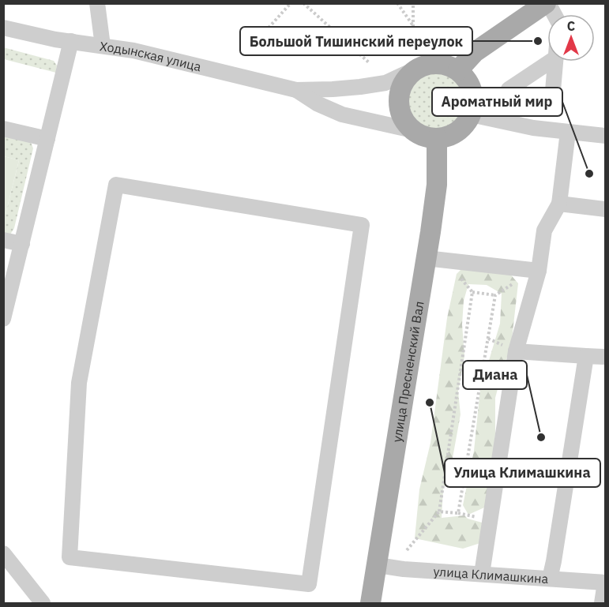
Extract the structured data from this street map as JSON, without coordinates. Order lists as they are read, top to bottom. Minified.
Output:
{"streets":{"main road":["улица Пресненский Вал"],"street":["Ходынская улица","улица Климашкина"]},"crossings":[["Ходынская улица","улица Пресненский Вал"],["улица Пресненский Вал","улица Климашкина"]],"places":["Большой Тишинский переулок","Ароматный мир","Улица Климашкина","Диана"],"north":"top"}
